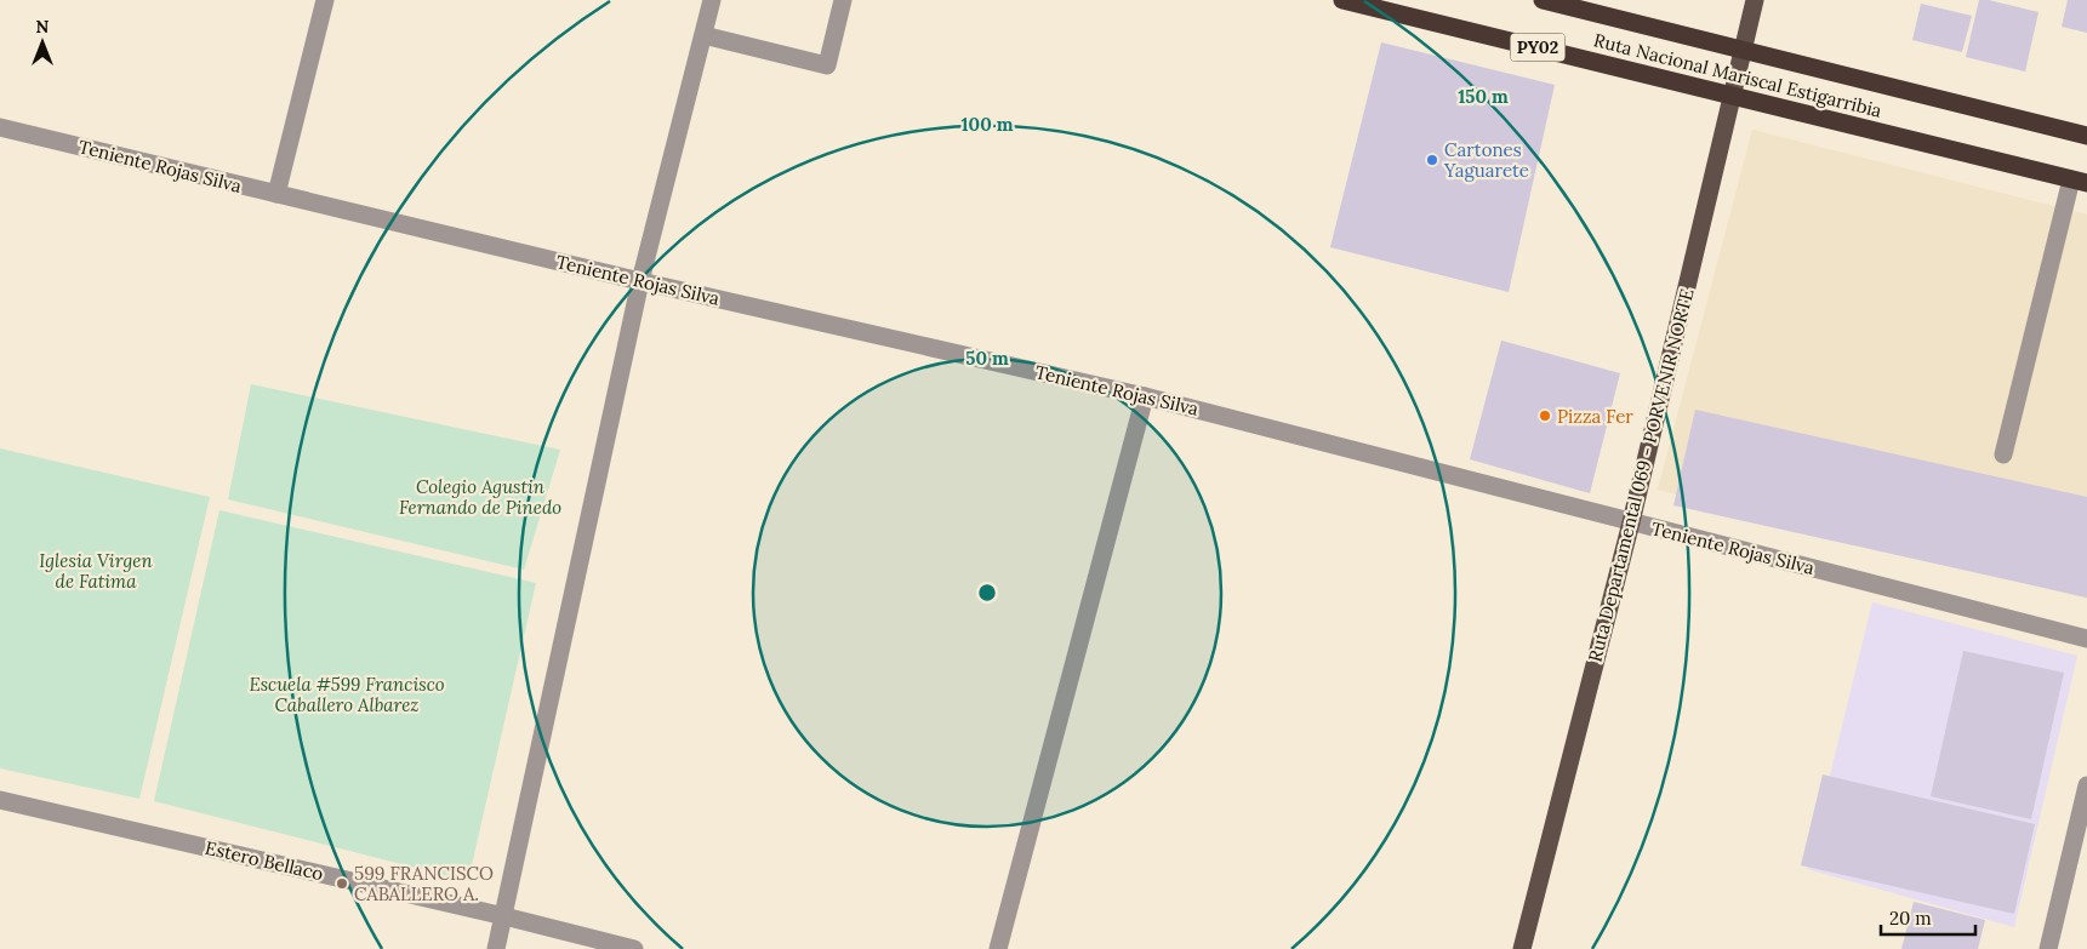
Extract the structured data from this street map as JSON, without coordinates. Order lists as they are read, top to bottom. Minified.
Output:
{"streets":{"highway":["PY02","Ruta Nacional Mariscal Estigarribia"],"main road":["Ruta Departamental 069 - PORVENIR NORTE"],"street":["Teniente Rojas Silva","Estero Bellaco"]},"crossings":[["Ruta Nacional Mariscal Estigarribia","Ruta Departamental 069 - PORVENIR NORTE"],["Teniente Rojas Silva","Ruta Departamental 069 - PORVENIR NORTE"]],"parks":["Colegio Agustin Fernando de Pinedo","Iglesia Virgen de Fatima","Escuela #599 Francisco Caballero Albarez"],"places":["Cartones Yaguarete","Pizza Fer","599 FRANCISCO CABALLERO A."],"scale_bar":"20 m","north":"top","rings":["150 m","100 m","50 m"]}
